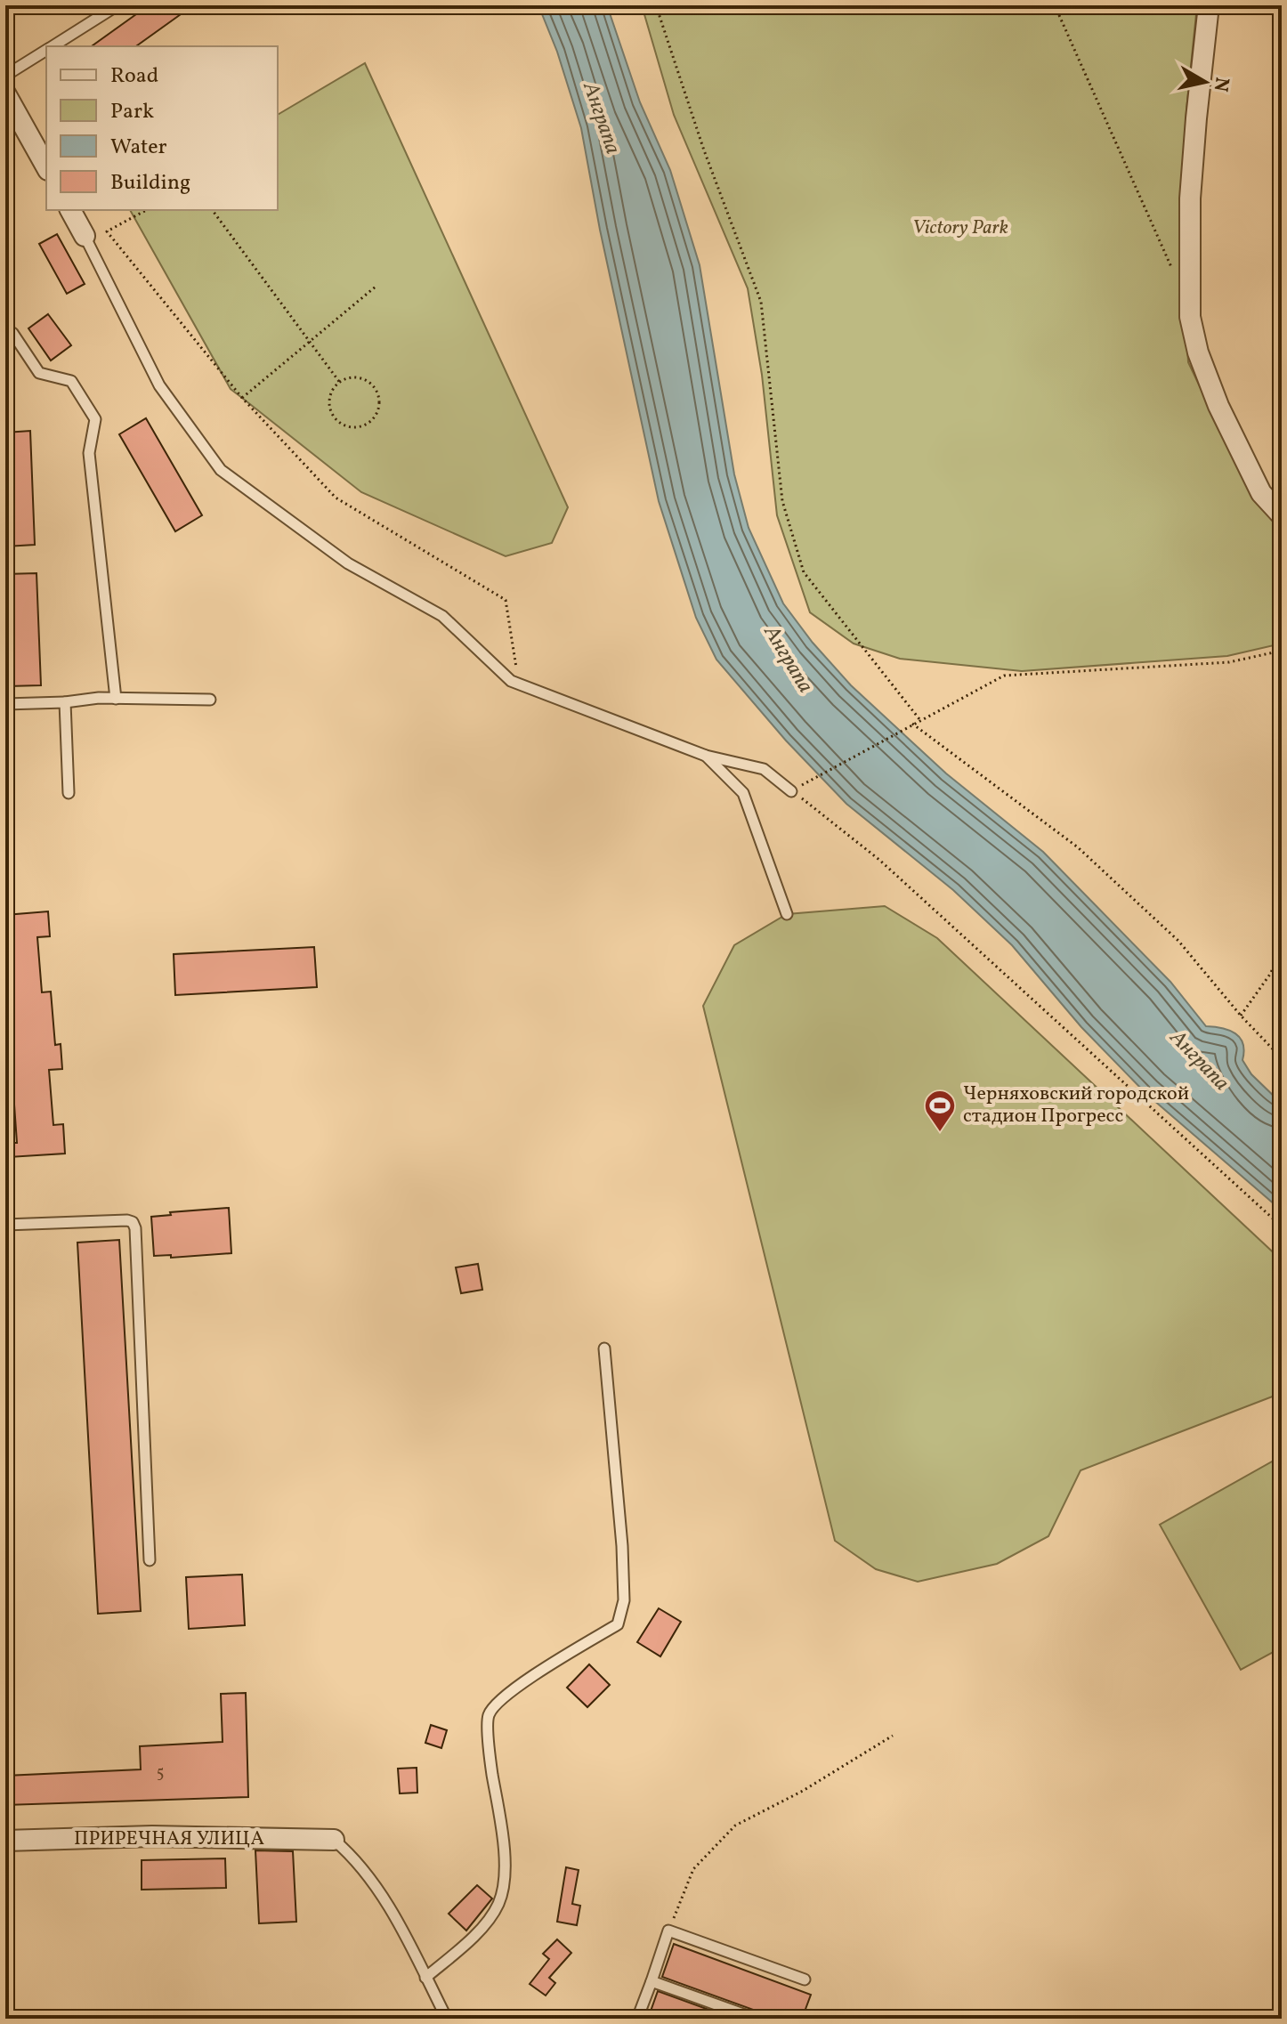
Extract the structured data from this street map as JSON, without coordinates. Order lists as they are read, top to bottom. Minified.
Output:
{"streets":{"street":["ПРИРЕЧНАЯ УЛИЦА"]},"water":["Анграпа"],"parks":["Victory Park"],"places":{"sports":["Черняховский городской стадион Прогресс"]},"house_numbers":["5"],"legend":["Road","Park","Water","Building"],"north":"right"}
